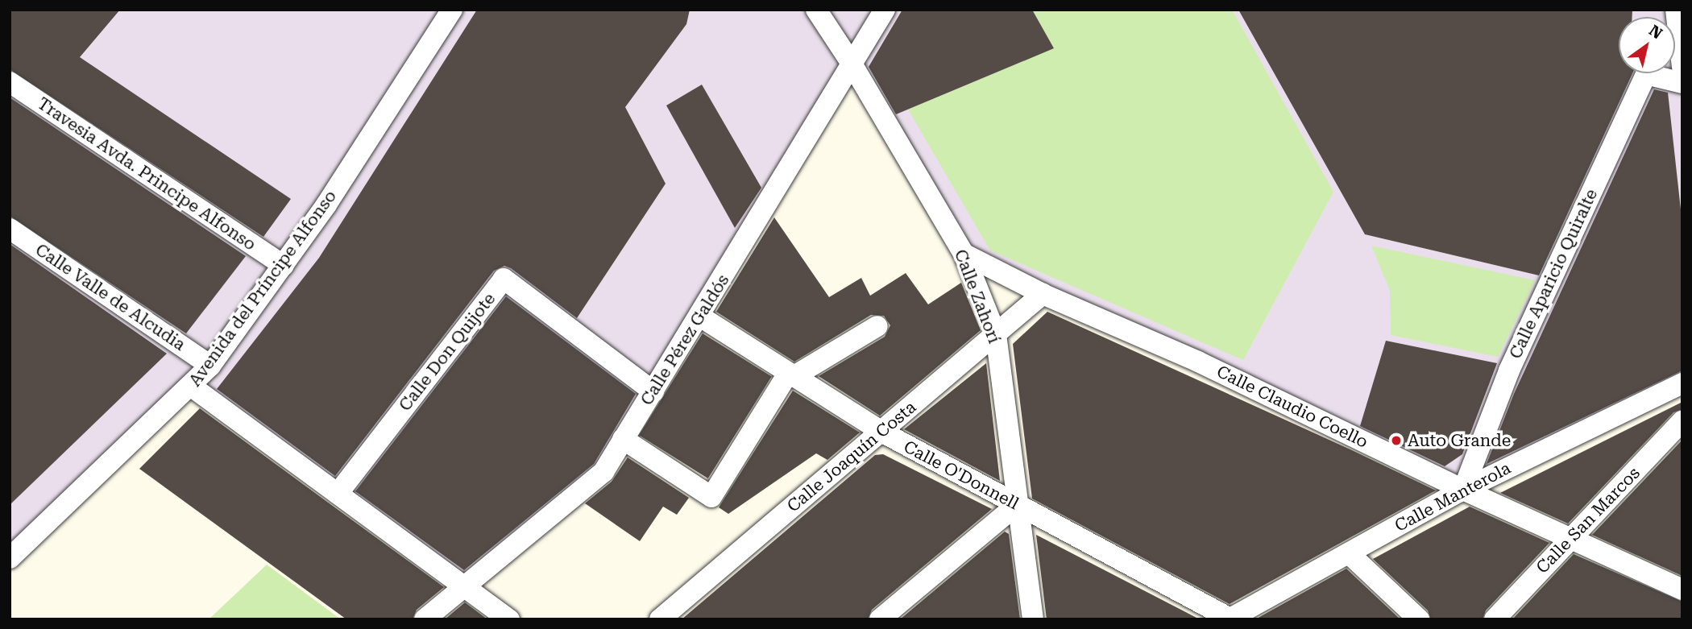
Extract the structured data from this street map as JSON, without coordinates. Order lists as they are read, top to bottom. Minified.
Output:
{"streets":{"street":["Travesia Avda. Principe Alfonso","Calle Aparicio Quiralte","Avenida del Príncipe Alfonso","Calle Zahorí","Calle Valle de Alcudia","Calle Pérez Galdós","Calle Don Quijote","Calle Claudio Coello","Calle Joaquín Costa","Calle O'Donnell","Calle Manterola","Calle San Marcos"]},"crossings":[["Travesia Avda. Principe Alfonso","Avenida del Príncipe Alfonso"],["Calle Aparicio Quiralte","Calle Claudio Coello"],["Calle Aparicio Quiralte","Calle Manterola"],["Avenida del Príncipe Alfonso","Calle Valle de Alcudia"],["Calle Zahorí","Calle Pérez Galdós"],["Calle Zahorí","Calle Claudio Coello"],["Calle Zahorí","Calle Joaquín Costa"],["Calle Zahorí","Calle O'Donnell"],["Calle Pérez Galdós","Calle Don Quijote"],["Calle Pérez Galdós","Calle O'Donnell"],["Calle Claudio Coello","Calle Joaquín Costa"],["Calle Claudio Coello","Calle Manterola"],["Calle Claudio Coello","Calle San Marcos"],["Calle Joaquín Costa","Calle O'Donnell"],["Calle O'Donnell","Calle Manterola"]],"places":["Auto Grande"],"north":"top right"}
